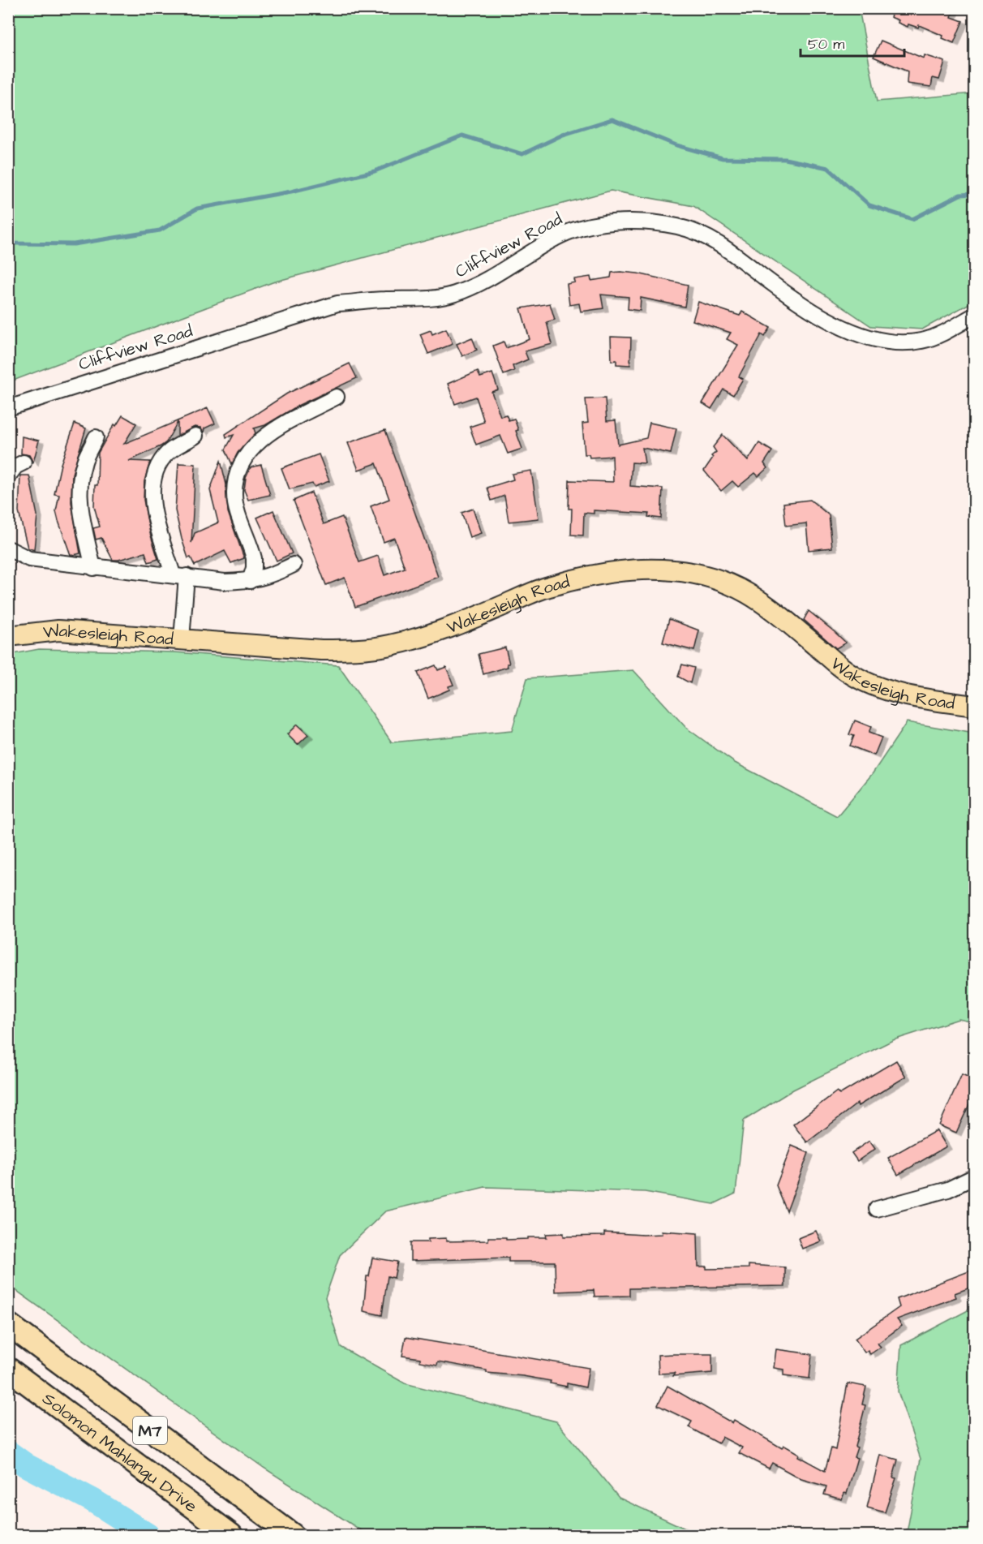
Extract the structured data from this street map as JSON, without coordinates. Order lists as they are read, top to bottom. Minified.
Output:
{"streets":{"highway":["M7","Solomon Mahlangu Drive"],"main road":["Wakesleigh Road"],"street":["Cliffview Road"]},"scale_bar":"50 m"}
